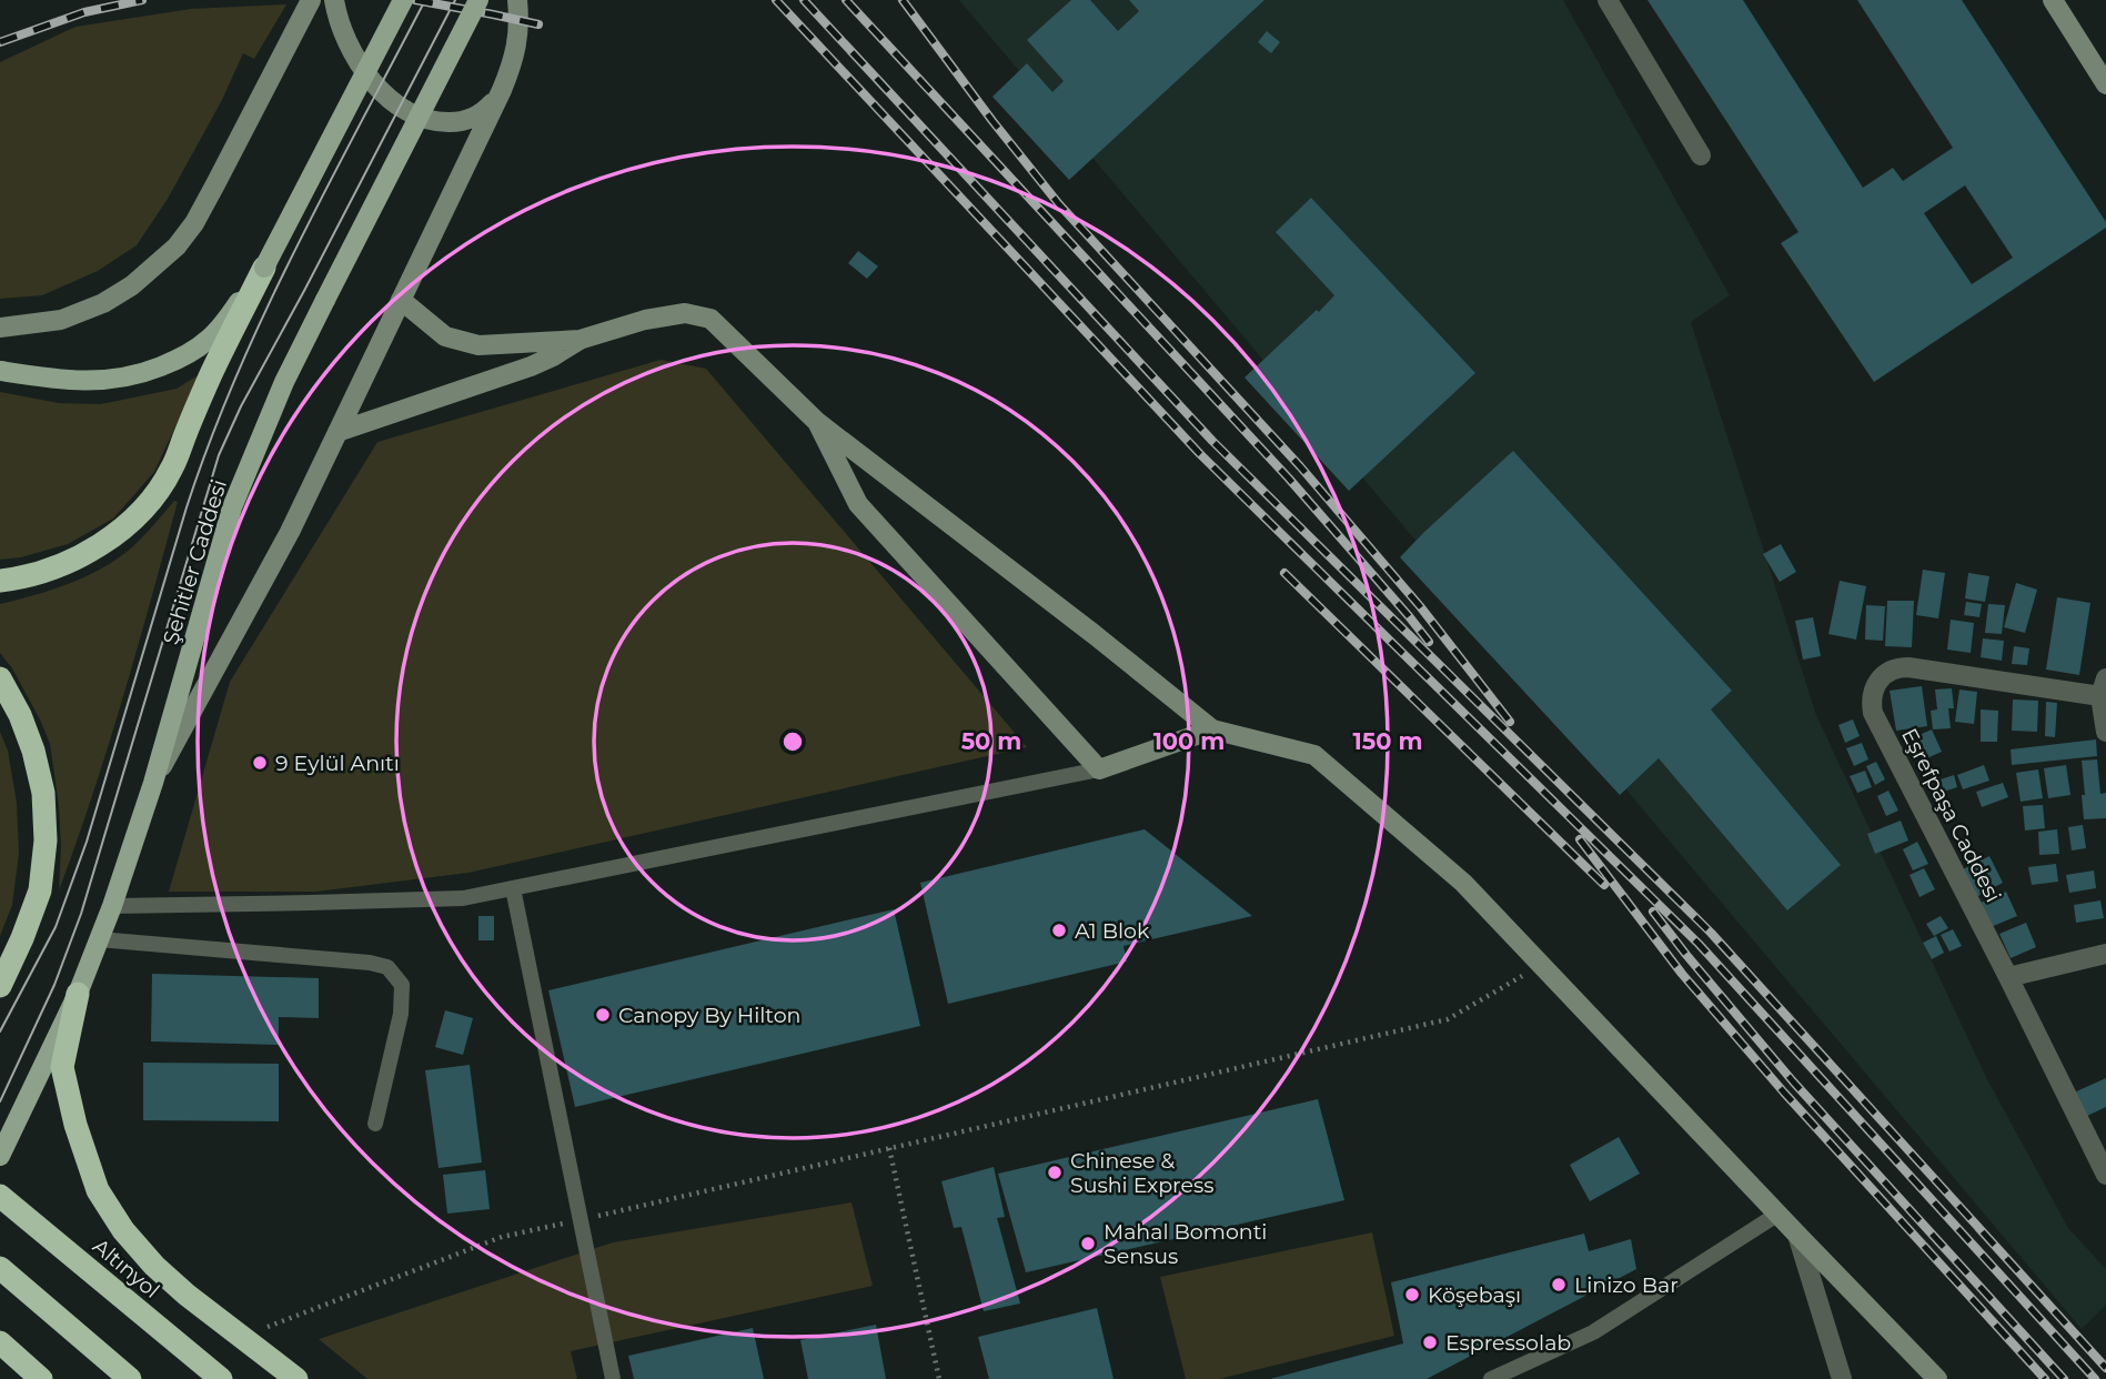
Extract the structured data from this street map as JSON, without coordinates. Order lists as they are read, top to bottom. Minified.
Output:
{"streets":{"highway":["Altınyol"],"main road":["Şehitler Caddesi"],"street":["Eşrefpaşa Caddesi"]},"places":["9 Eylül Anıtı","A1 Blok","Canopy By Hilton","Chinese & Sushi Express","Mahal Bomonti Sensus","Linizo Bar","Köşebaşı","Espressolab"],"rings":["50 m","100 m","150 m"]}
